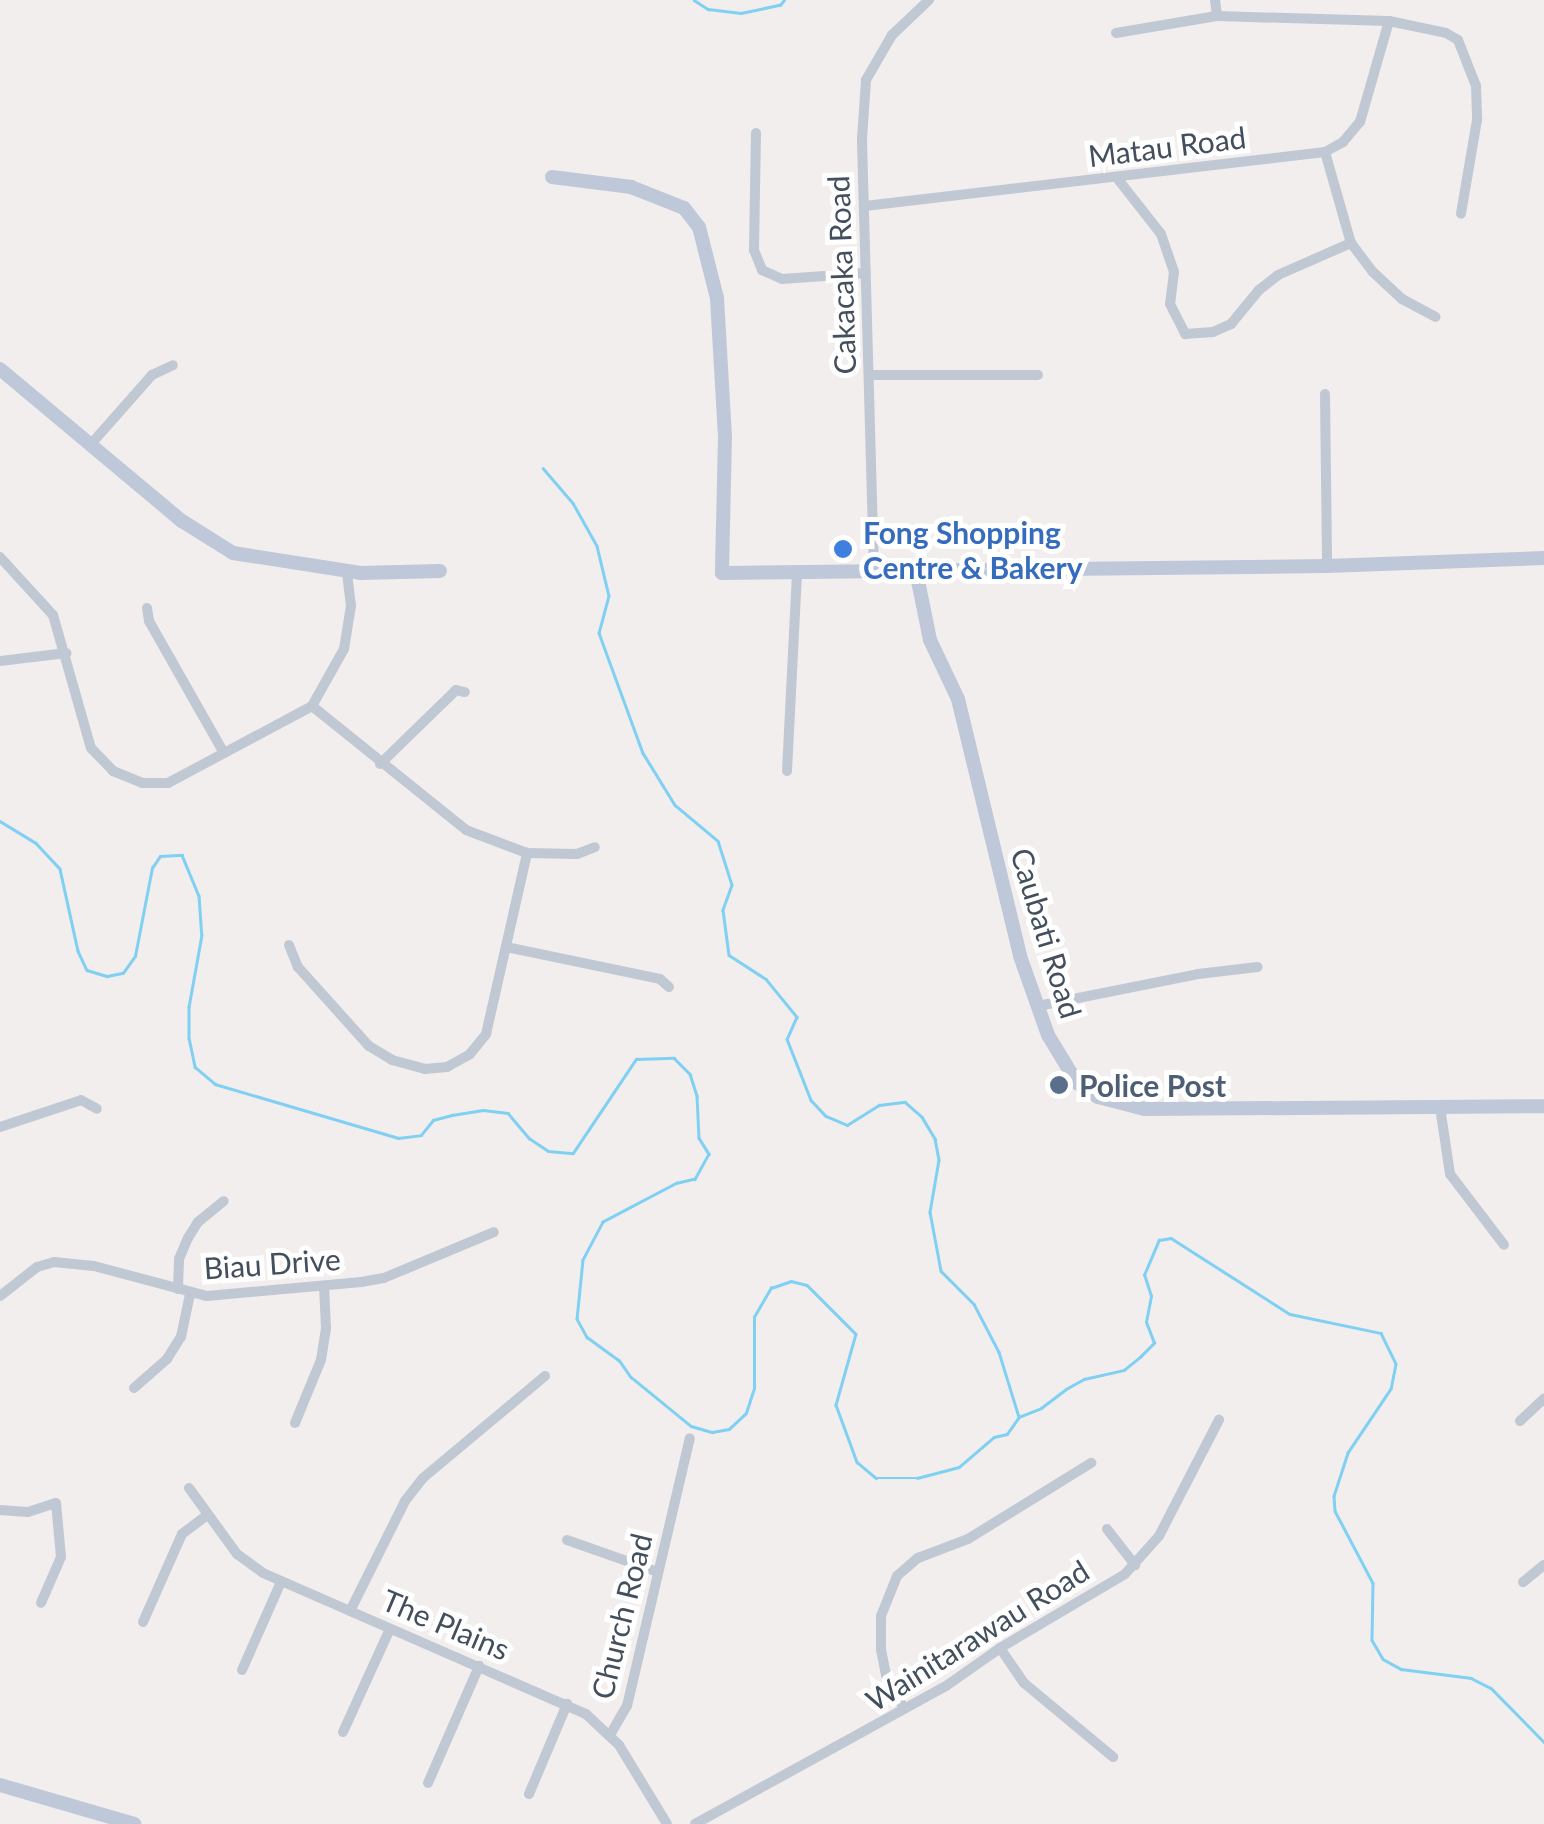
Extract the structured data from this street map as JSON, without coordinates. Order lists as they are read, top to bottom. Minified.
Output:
{"streets":{"street":["Matau Road","Cakacaka Road","Caubati Road","Biau Drive","Church Road","The Plains","Wainitarawau Road"]},"crossings":[["Matau Road","Cakacaka Road"],["Church Road","The Plains"]],"places":["Fong Shopping Centre & Bakery","Police Post"]}
